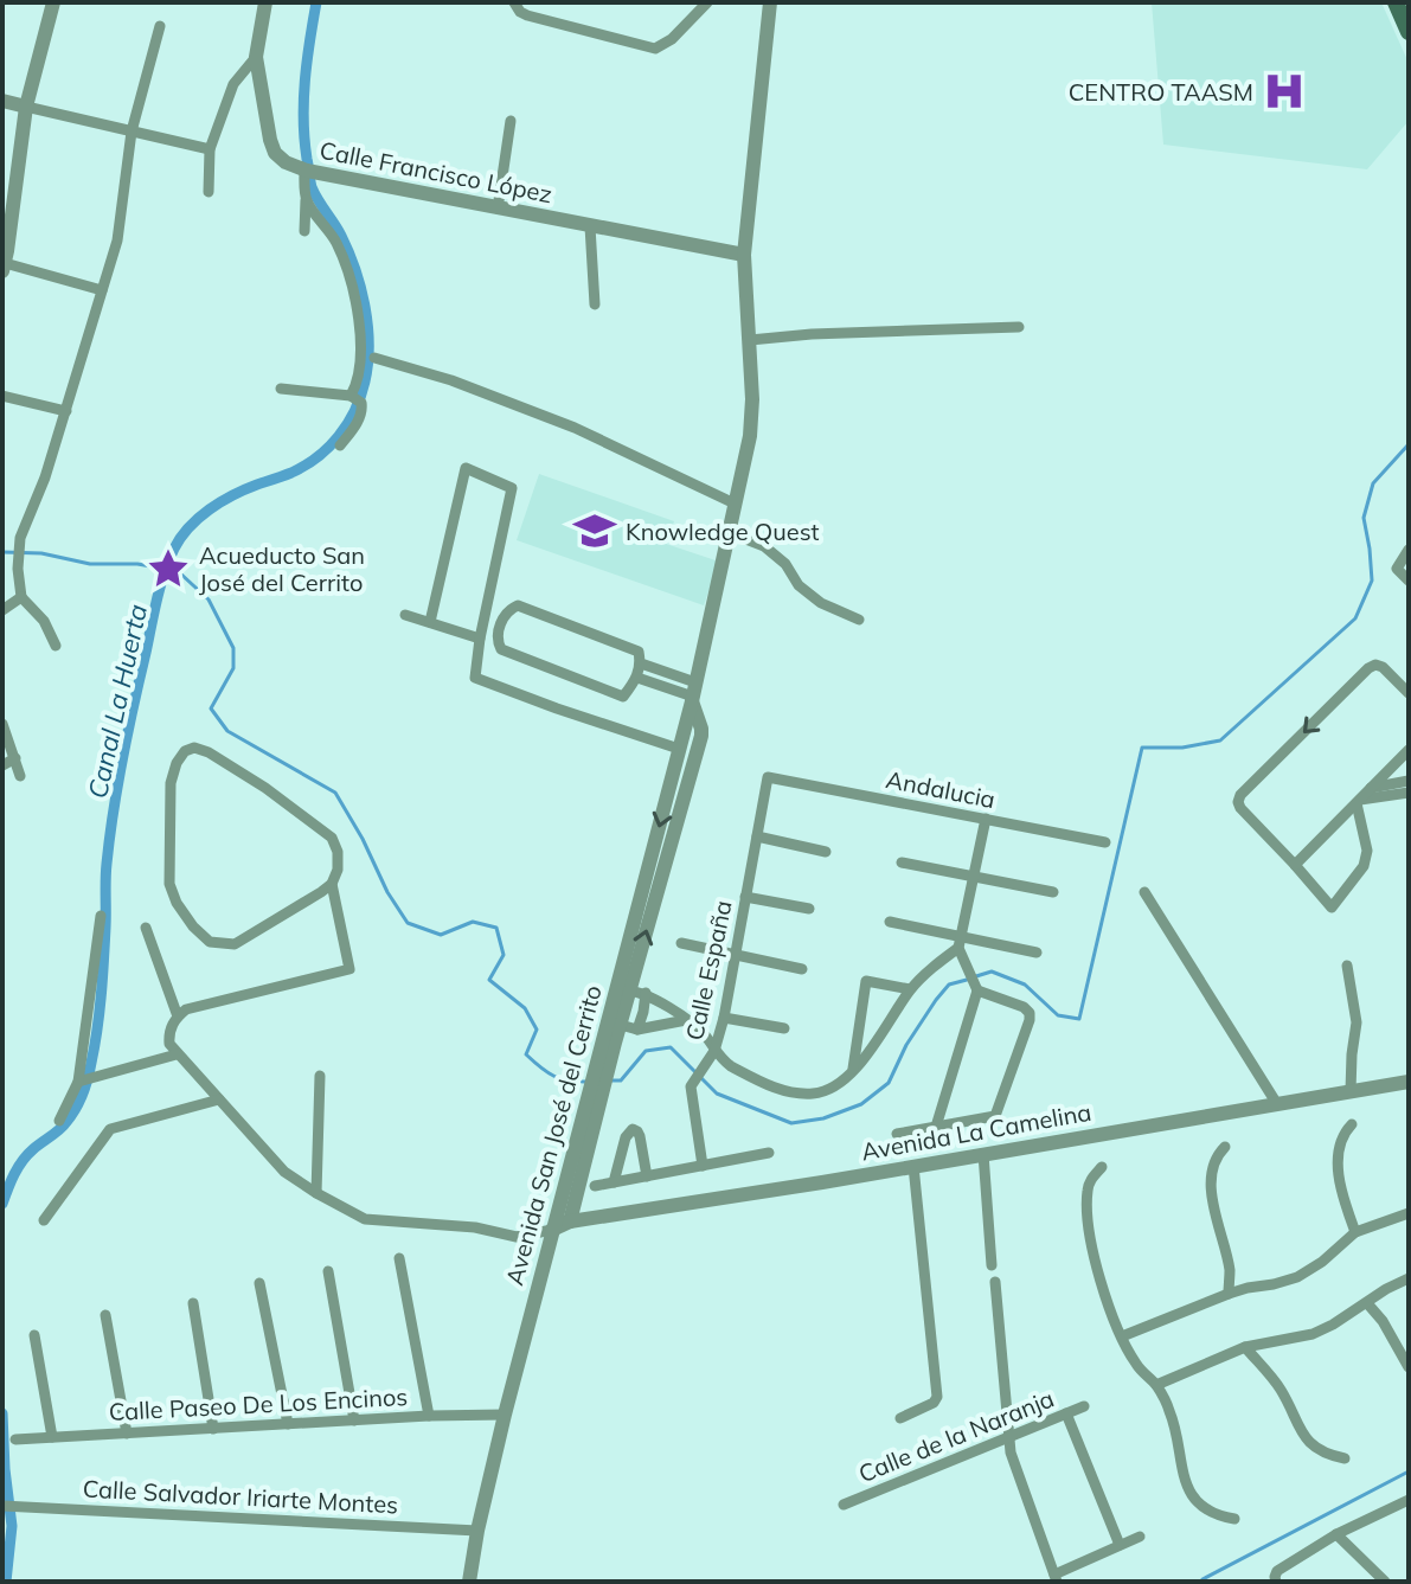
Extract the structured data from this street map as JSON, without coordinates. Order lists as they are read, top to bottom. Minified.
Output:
{"streets":{"street":["Calle Francisco López","Andalucia","Calle España","Avenida La Camelina","Avenida San José del Cerrito","Calle Paseo De Los Encinos","Calle de la Naranja","Calle Salvador Iriarte Montes"]},"crossings":[["Calle Francisco López","Avenida San José del Cerrito"],["Andalucia","Calle España"],["Calle España","Avenida San José del Cerrito"],["Avenida La Camelina","Avenida San José del Cerrito"],["Avenida San José del Cerrito","Calle Paseo De Los Encinos"],["Avenida San José del Cerrito","Calle Salvador Iriarte Montes"]],"water":["Canal La Huerta"],"places":{"hospital":["CENTRO TAASM"],"school or university":["Knowledge Quest"],"place":["Acueducto San José del Cerrito"]}}
